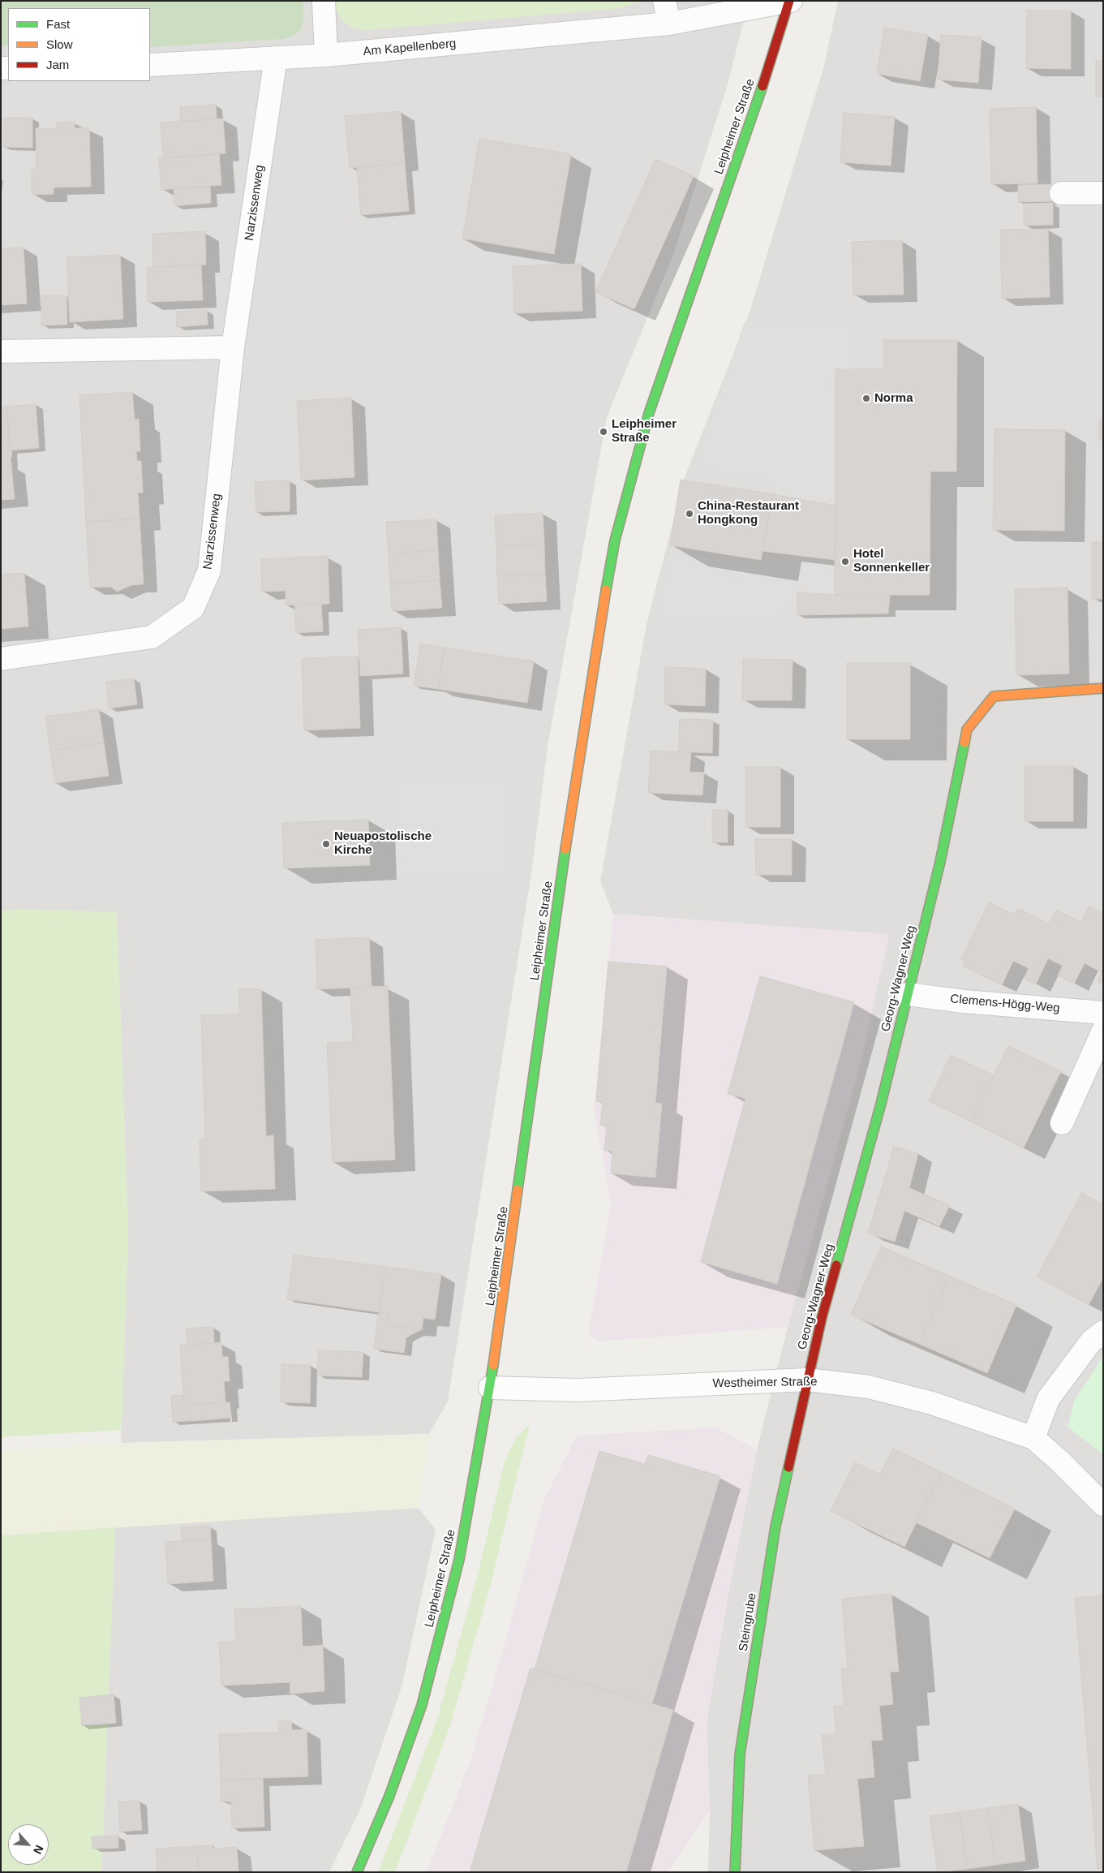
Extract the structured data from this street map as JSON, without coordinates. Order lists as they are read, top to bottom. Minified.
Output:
{"streets":{"main road":["Leipheimer Straße","Georg-Wagner-Weg","Steingrube"],"street":["Am Kapellenberg","Narzissenweg","Clemens-Högg-Weg","Westheimer Straße"]},"crossings":[["Am Kapellenberg","Leipheimer Straße"],["Am Kapellenberg","Narzissenweg"],["Leipheimer Straße","Westheimer Straße"],["Georg-Wagner-Weg","Clemens-Högg-Weg"],["Georg-Wagner-Weg","Westheimer Straße"],["Georg-Wagner-Weg","Steingrube"],["Westheimer Straße","Steingrube"]],"places":["Norma","Leipheimer Straße","China-Restaurant Hongkong","Hotel Sonnenkeller","Neuapostolische Kirche"],"legend":["Fast","Slow","Jam"],"north":"bottom right"}
